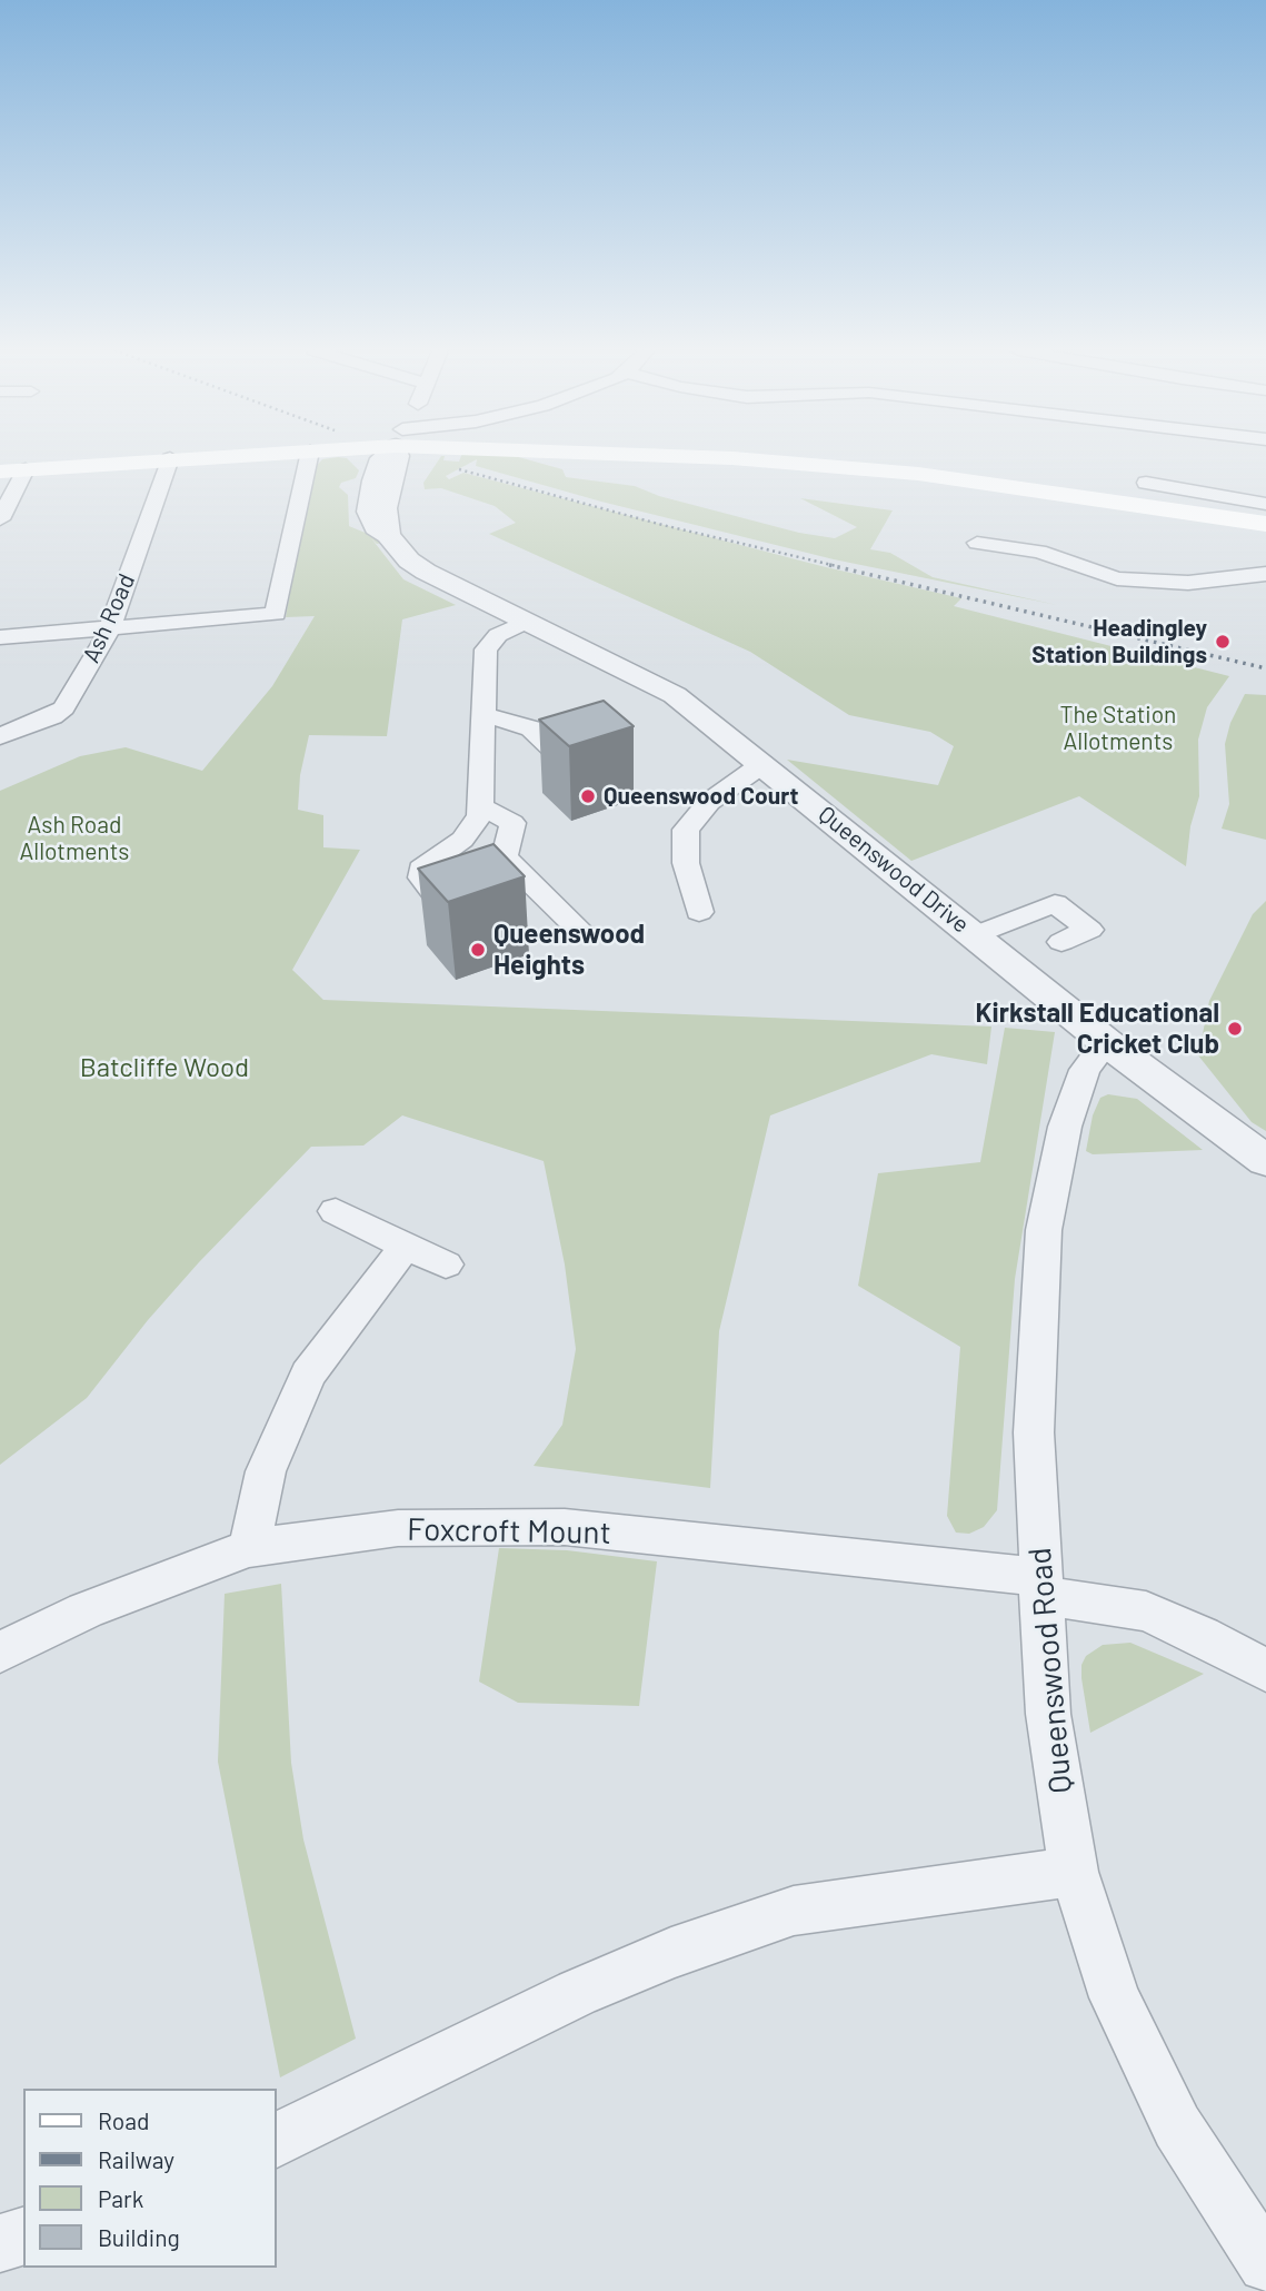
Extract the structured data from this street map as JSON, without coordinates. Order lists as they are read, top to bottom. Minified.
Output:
{"streets":{"street":["Ash Road","Queenswood Drive","Foxcroft Mount","Queenswood Road"]},"crossings":[["Queenswood Drive","Queenswood Road"],["Foxcroft Mount","Queenswood Road"]],"parks":["The Station Allotments","Ash Road Allotments","Batcliffe Wood"],"places":["Headingley Station Buildings","Queenswood Court","Queenswood Heights","Kirkstall Educational Cricket Club"],"legend":["Road","Railway","Park","Building"]}
